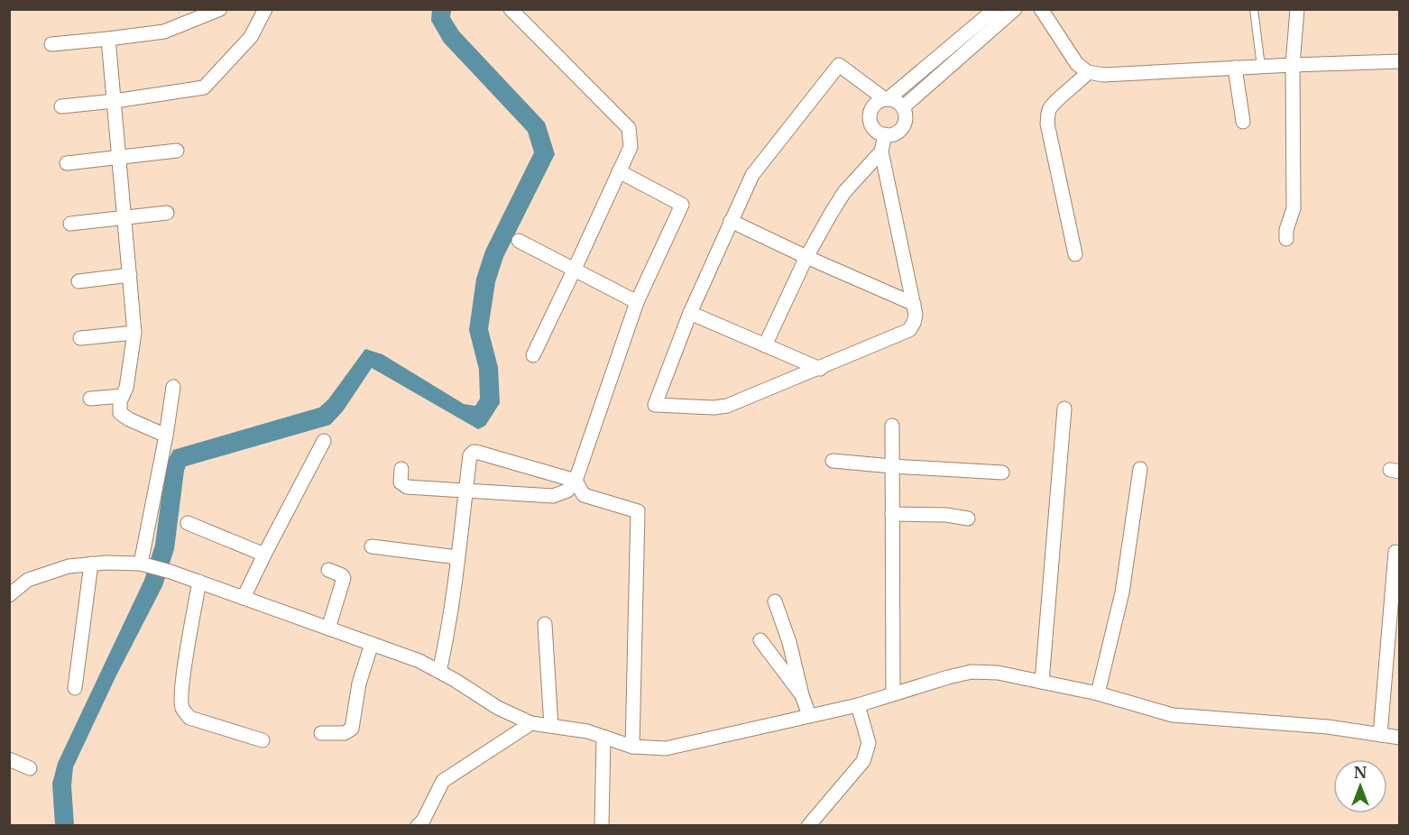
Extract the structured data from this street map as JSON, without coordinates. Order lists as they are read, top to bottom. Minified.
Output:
{"north":"top"}
